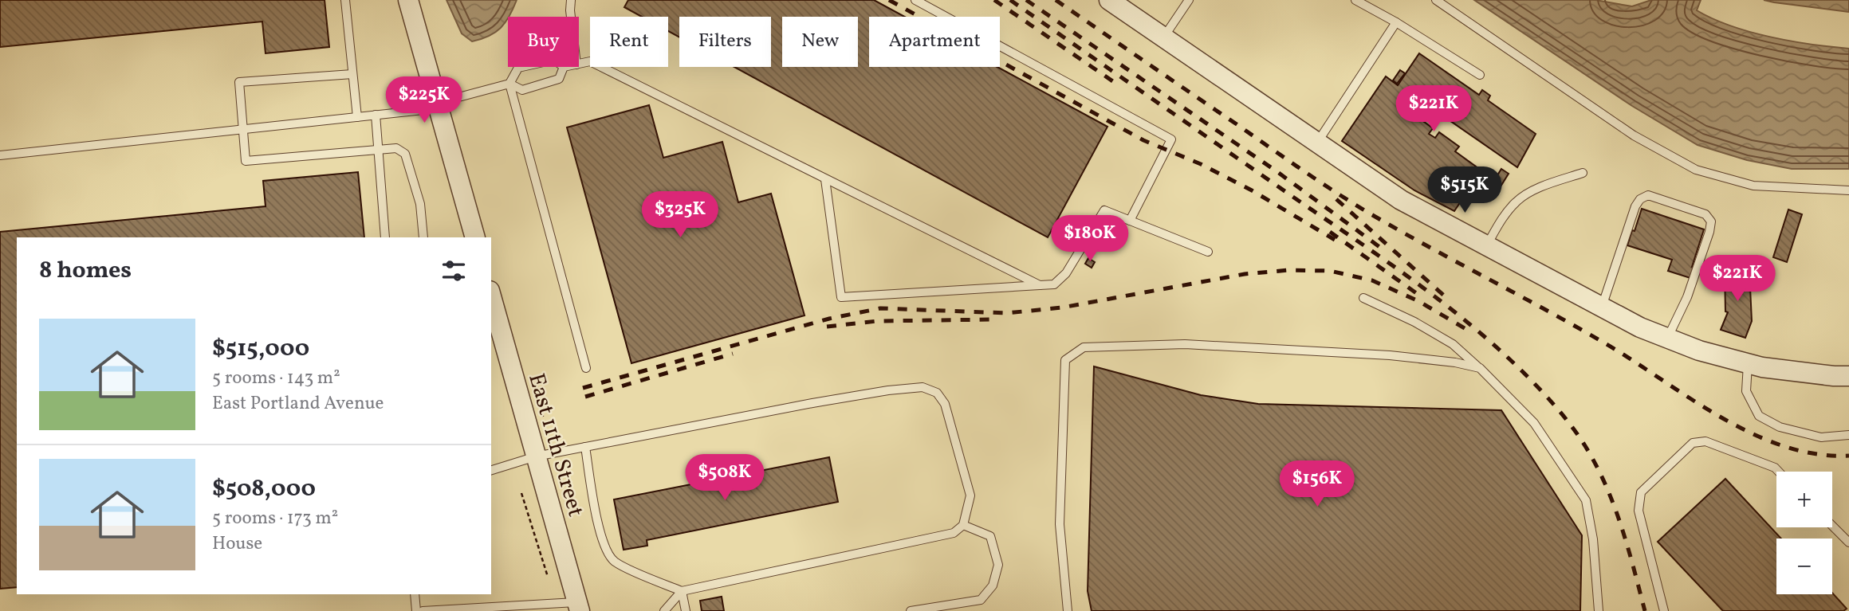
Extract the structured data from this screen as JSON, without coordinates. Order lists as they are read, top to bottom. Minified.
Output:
{"streets":{"street":["East 11th Street"]},"page":{"chip":["Buy","Rent","Filters","New","Apartment"],"price":["$225K","$221K","$515K","$325K","$180K","$221K","$508K","$156K"],"heading":"8 homes","list":[{"name":"$515,000","note":"5 rooms · 143 m² · East Portland Avenue"},{"name":"$508,000","note":"5 rooms · 173 m² · House"}],"map_buttons":["+","−"]}}
